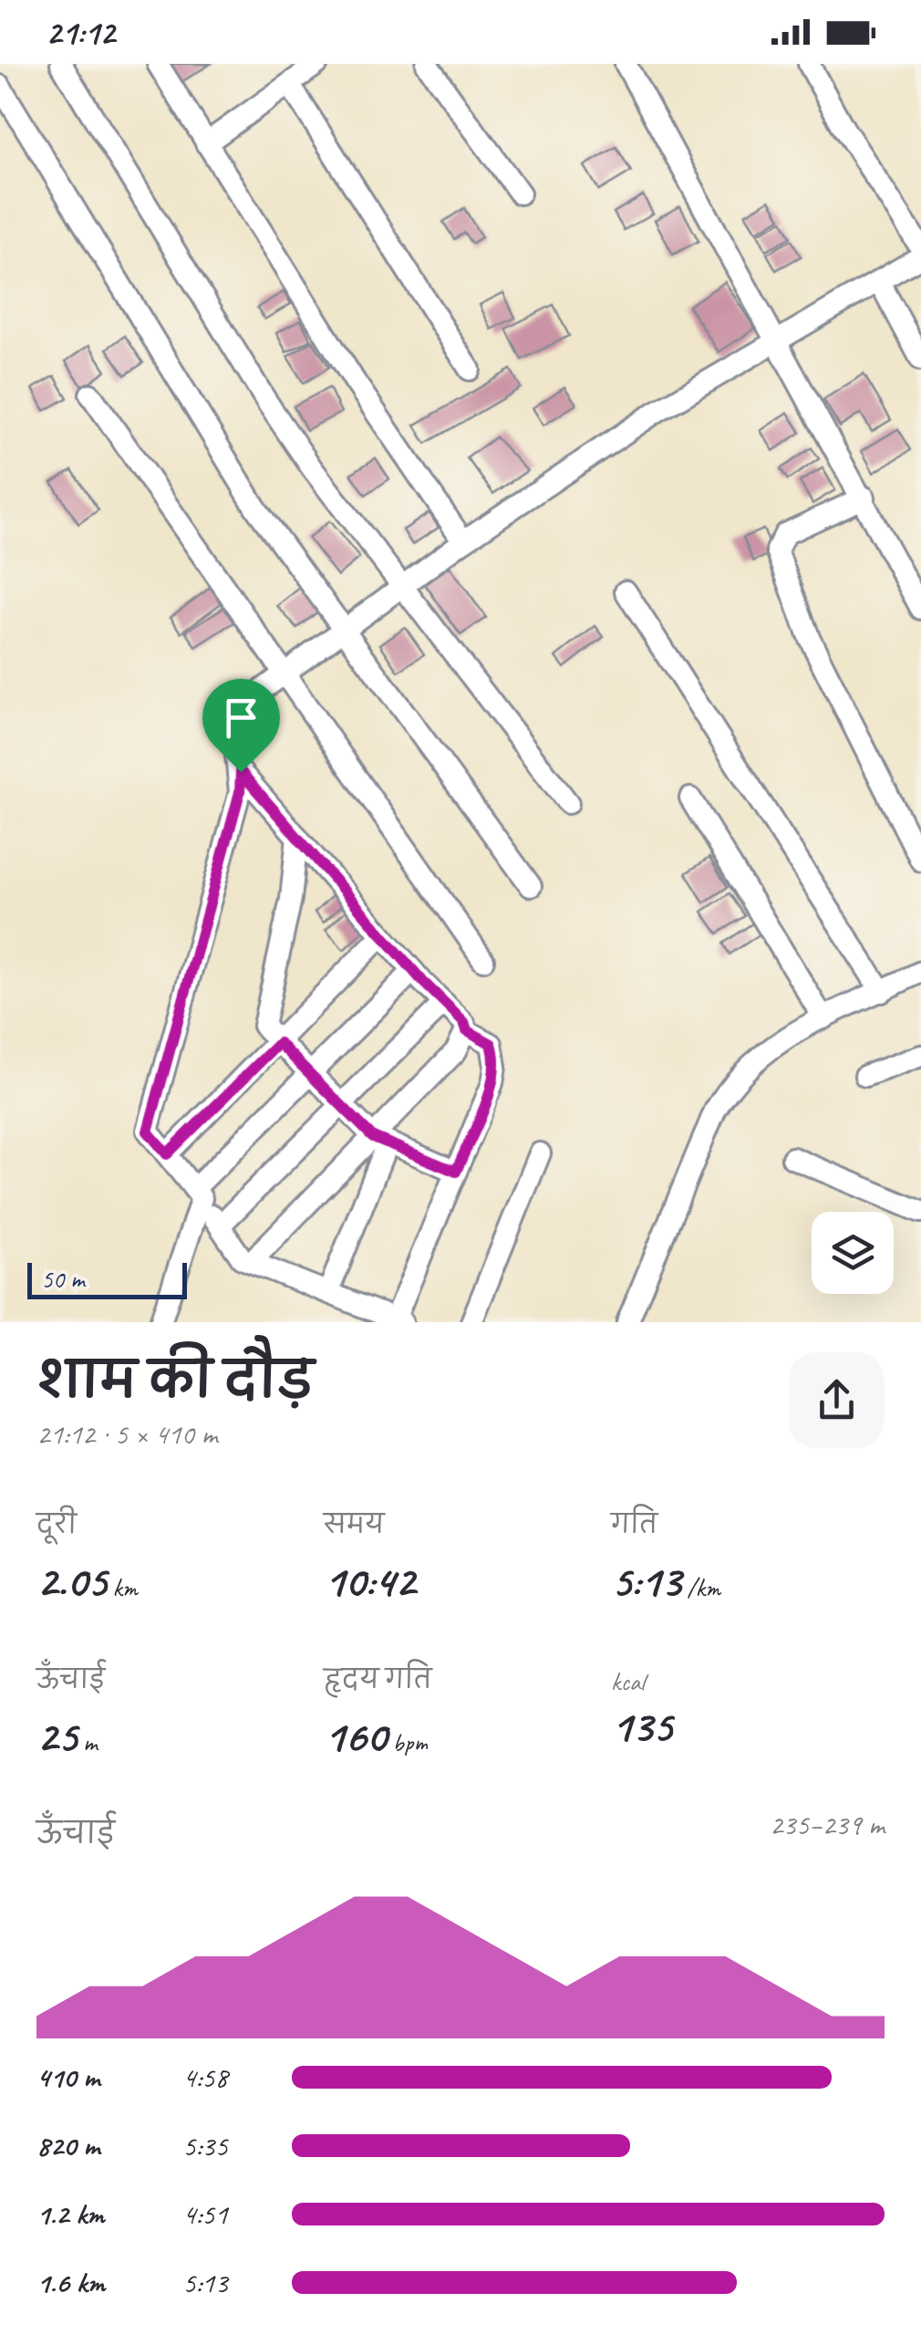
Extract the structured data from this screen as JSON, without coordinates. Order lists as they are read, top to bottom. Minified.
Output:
{"scale_bar":"50 m","page":{"status":"21:12","scale":"50 m","heading":["शाम की दौड़","21:12 · 5 × 410 m"],"stats":[["दूरी","2.05 km"],["समय","10:42"],["गति","5:13 /km"],["ऊँचाई","25 m"],["हृदय गति","160 bpm"],["kcal","135"]],"chart":["ऊँचाई","235–239 m"],"list":[{"name":"410 m","note":"4:58"},{"name":"820 m","note":"5:35"},{"name":"1.2 km","note":"4:51"},{"name":"1.6 km","note":"5:13"}]}}
